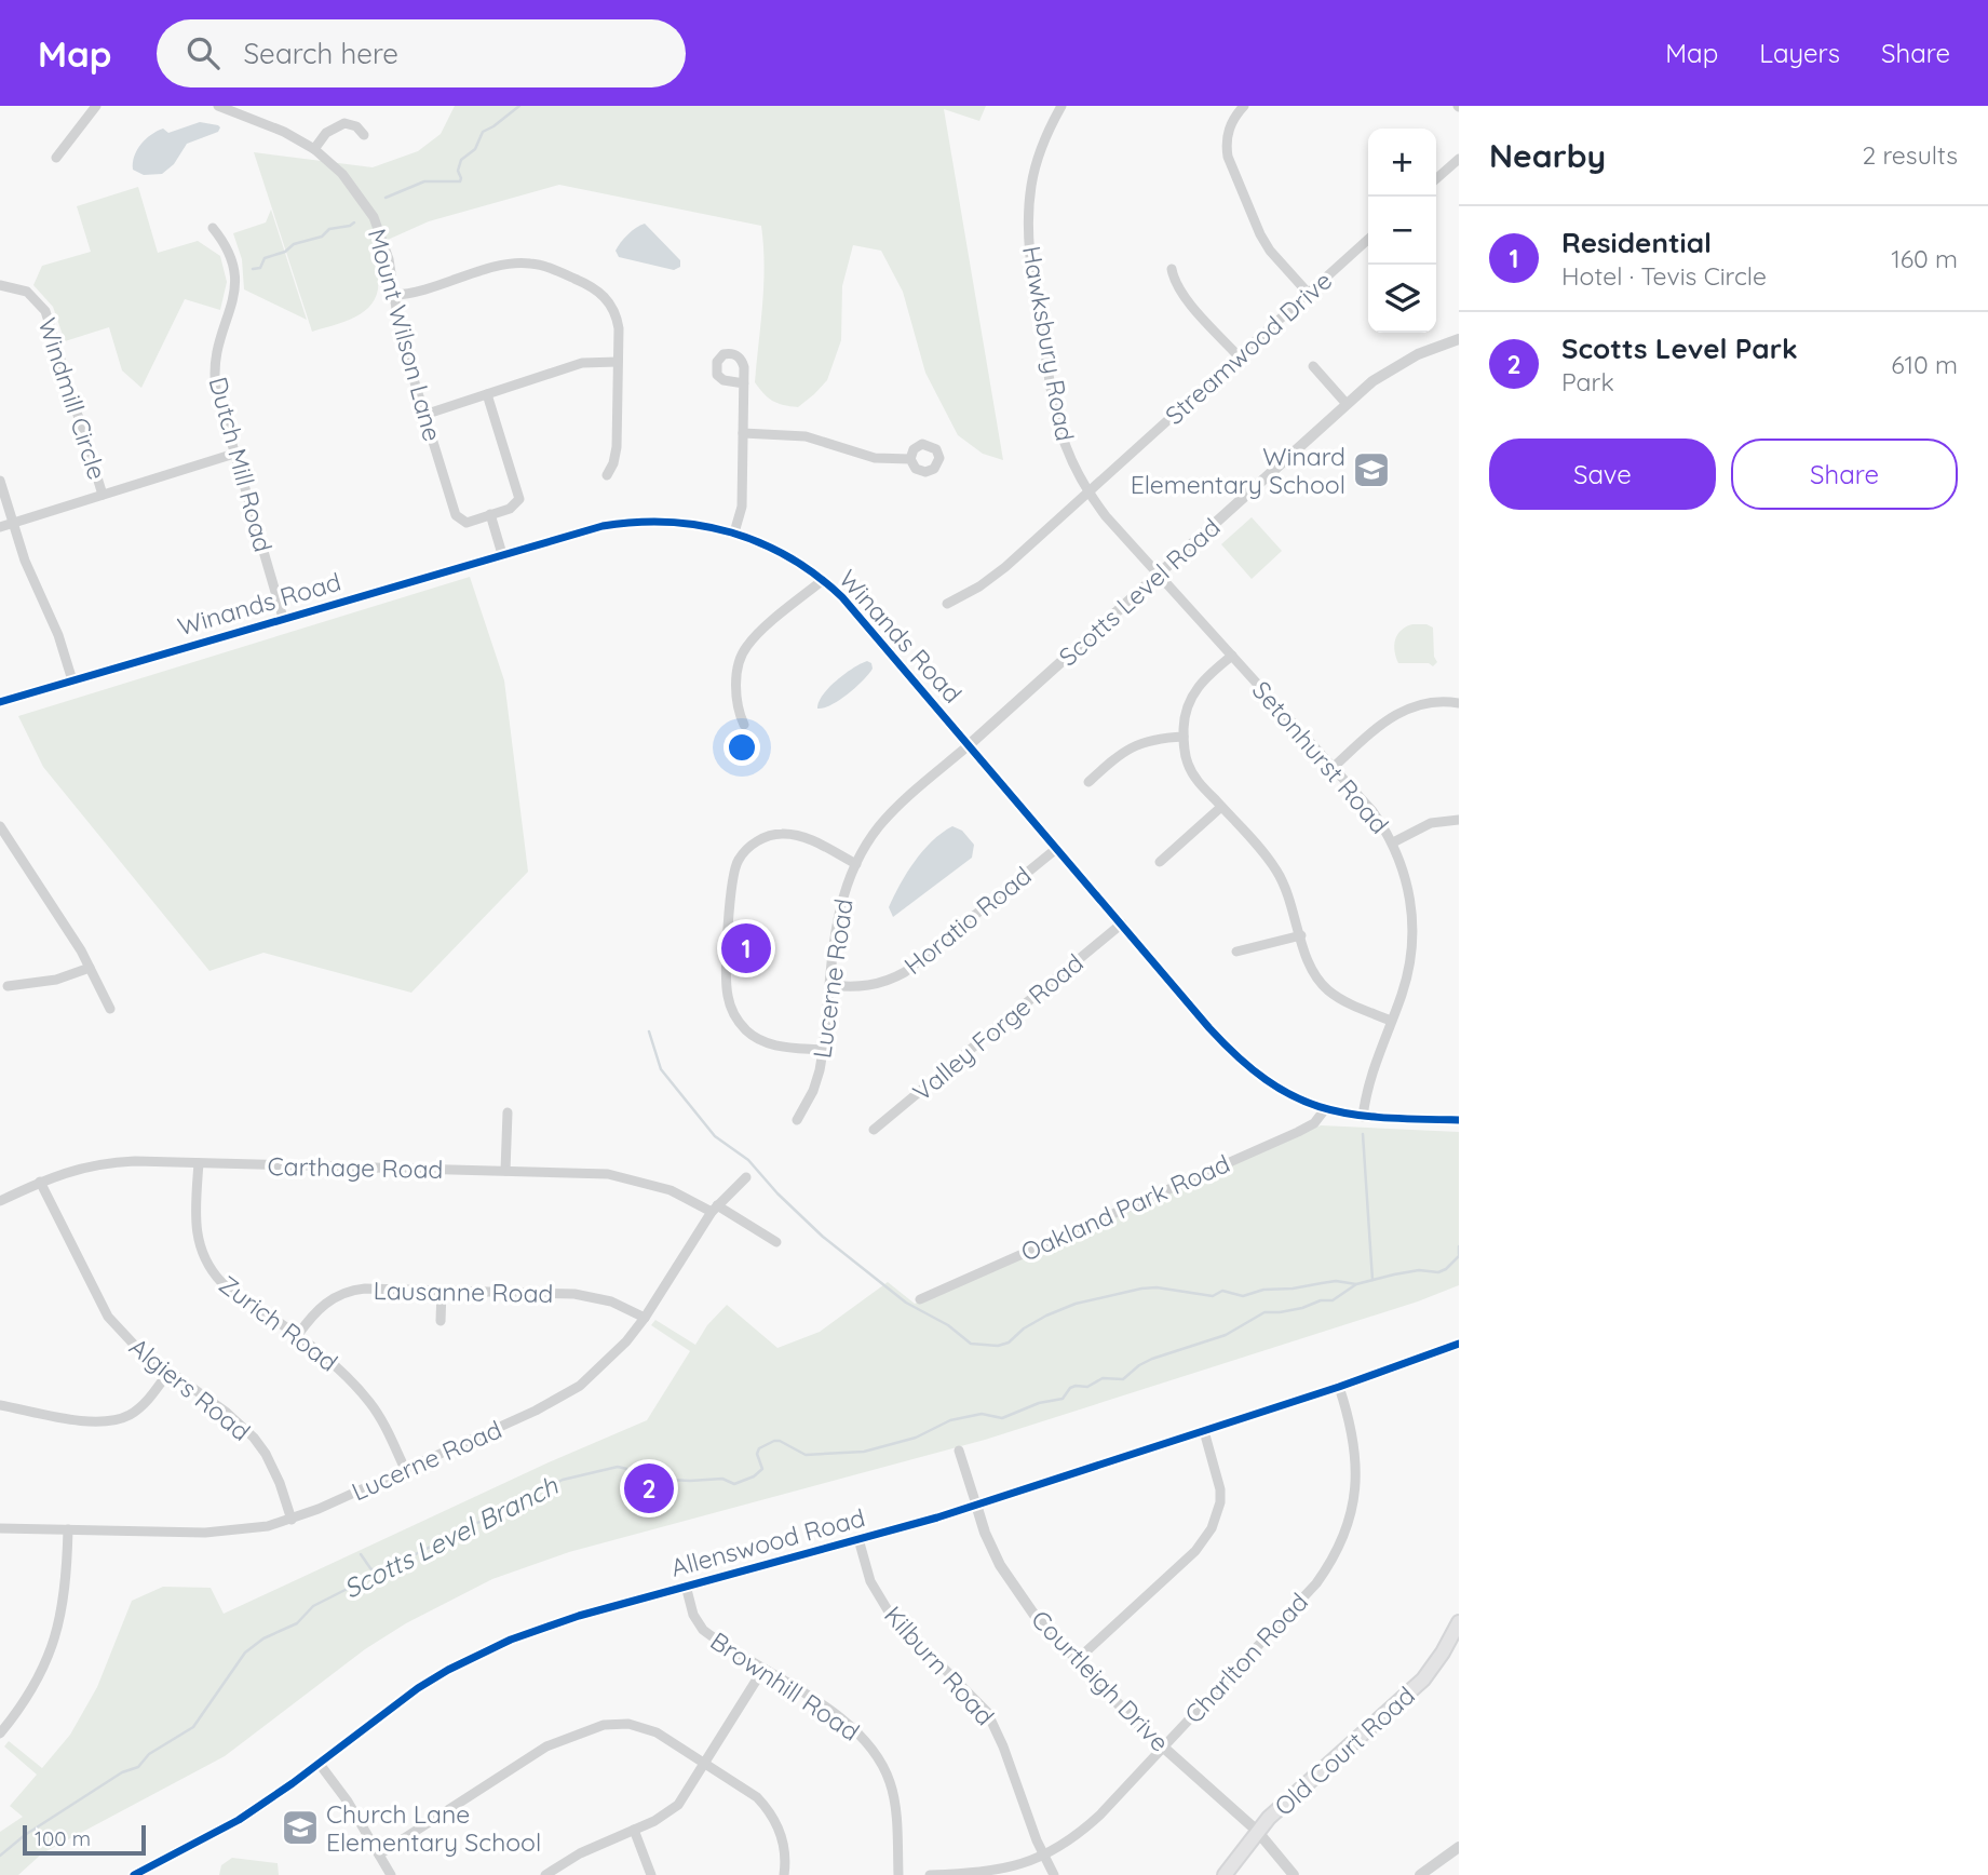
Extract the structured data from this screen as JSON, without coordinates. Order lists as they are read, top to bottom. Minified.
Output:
{"streets":{"main road":["Old Court Road"],"street":["Mount Wilson Lane","Hawksbury Road","Streamwood Drive","Windmill Circle","Dutch Mill Road","Scotts Level Road","Winands Road","Setonhurst Road","Horatio Road","Lucerne Road","Valley Forge Road","Carthage Road","Oakland Park Road","Lausanne Road","Zurich Road","Algiers Road","Allenswood Road","Charlton Road","Kilburn Road","Courtleigh Drive","Brownhill Road"]},"crossings":[["Hawksbury Road","Streamwood Drive"],["Hawksbury Road","Setonhurst Road"],["Streamwood Drive","Setonhurst Road"],["Dutch Mill Road","Winands Road"],["Scotts Level Road","Winands Road"],["Scotts Level Road","Setonhurst Road"],["Scotts Level Road","Lucerne Road"],["Winands Road","Setonhurst Road"],["Winands Road","Horatio Road"],["Winands Road","Lucerne Road"],["Winands Road","Valley Forge Road"],["Winands Road","Oakland Park Road"],["Horatio Road","Lucerne Road"],["Lucerne Road","Carthage Road"],["Lucerne Road","Lausanne Road"],["Lucerne Road","Zurich Road"],["Lucerne Road","Algiers Road"],["Carthage Road","Zurich Road"],["Carthage Road","Algiers Road"],["Lausanne Road","Zurich Road"],["Allenswood Road","Charlton Road"],["Allenswood Road","Kilburn Road"],["Allenswood Road","Courtleigh Drive"],["Allenswood Road","Brownhill Road"],["Charlton Road","Kilburn Road"],["Charlton Road","Courtleigh Drive"],["Courtleigh Drive","Old Court Road"]],"water":["Scotts Level Branch"],"places":{"school or university":["Winard Elementary School","Church Lane Elementary School"]},"scale_bar":"100 m","page":{"header":"Map","search":"Search here","nav":["Map","Layers","Share"],"heading":["Nearby","2 results"],"map_buttons":["+","−"],"list":[{"mark":"1","name":"Residential","note":"Hotel · Tevis Circle","value":"160 m"},{"mark":"2","name":"Scotts Level Park","note":"Park","value":"610 m"}],"buttons":["Save","Share"],"pins":["1","2"],"scale":"100 m"}}
